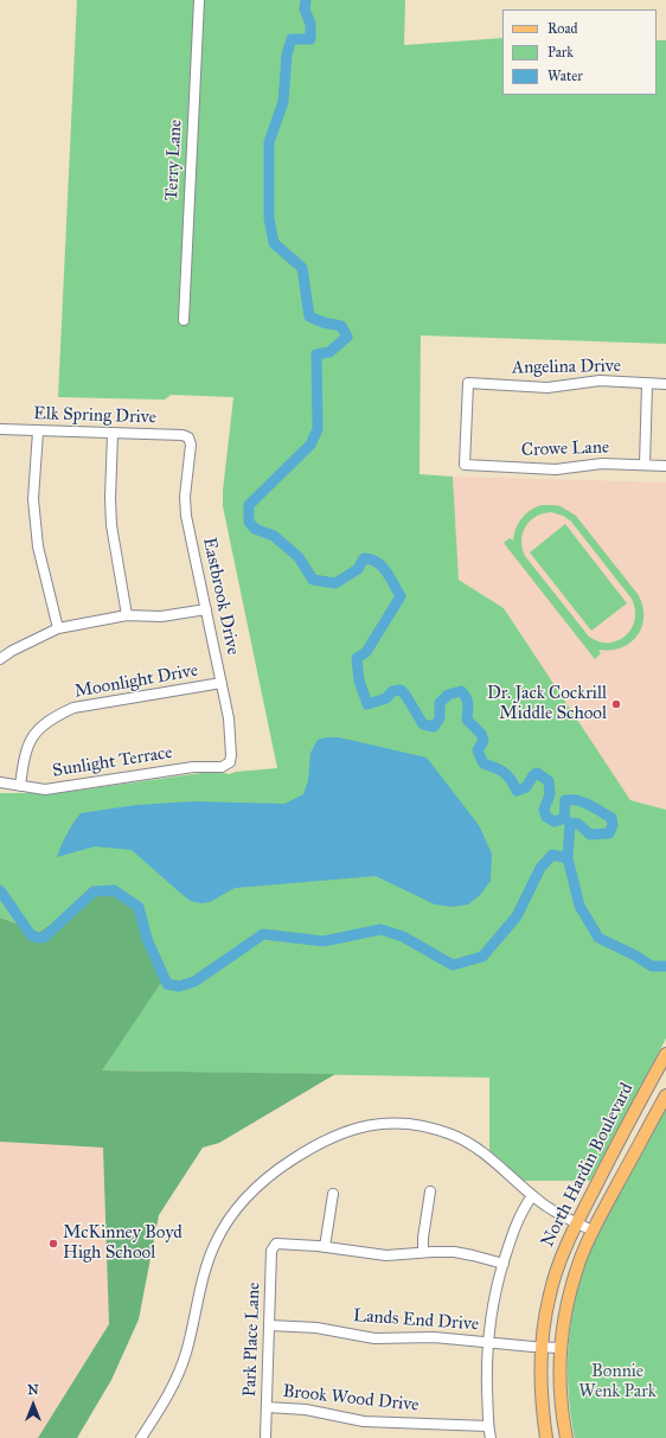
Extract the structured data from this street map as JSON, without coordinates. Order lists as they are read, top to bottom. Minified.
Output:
{"streets":{"main road":["North Hardin Boulevard"],"street":["Terry Lane","Angelina Drive","Elk Spring Drive","Crowe Lane","Eastbrook Drive","Moonlight Drive","Sunlight Terrace","Lands End Drive","Park Place Lane","Brook Wood Drive"]},"crossings":[["Angelina Drive","Crowe Lane"],["Elk Spring Drive","Eastbrook Drive"],["Eastbrook Drive","Moonlight Drive"],["Eastbrook Drive","Sunlight Terrace"],["Moonlight Drive","Sunlight Terrace"],["North Hardin Boulevard","Lands End Drive"],["Lands End Drive","Park Place Lane"],["Park Place Lane","Brook Wood Drive"]],"parks":["Bonnie Wenk Park"],"places":["Dr. Jack Cockrill Middle School","McKinney Boyd High School"],"legend":["Road","Park","Water"],"north":"top"}
